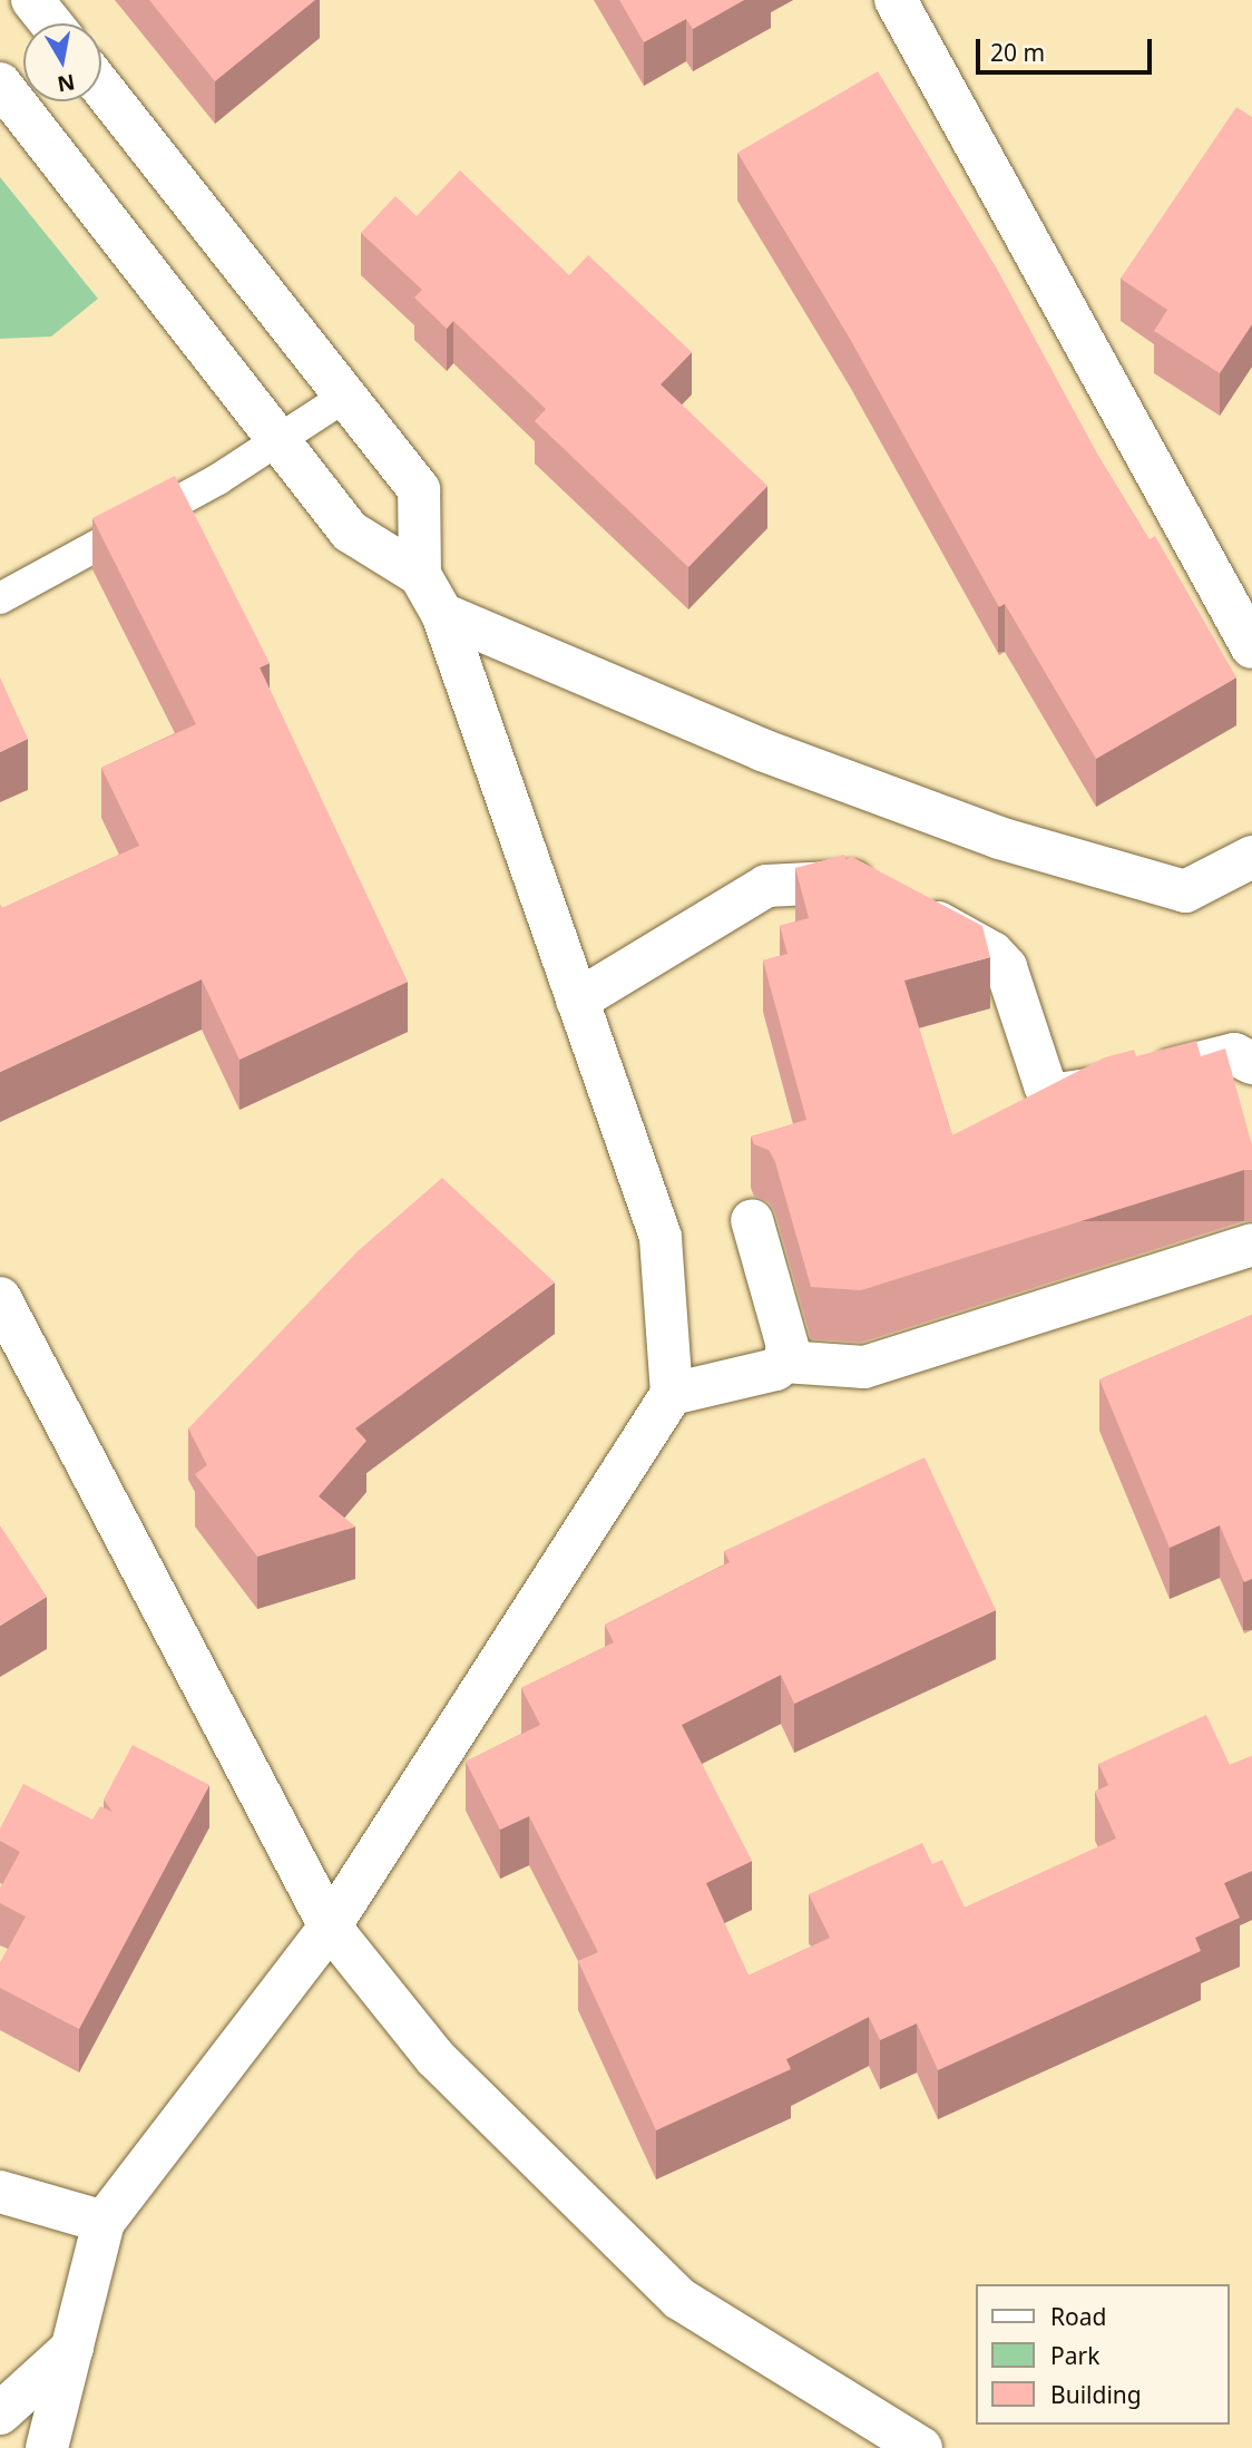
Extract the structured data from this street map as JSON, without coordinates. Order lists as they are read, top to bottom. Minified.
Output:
{"legend":["Road","Park","Building"],"scale_bar":"20 m","north":"bottom"}
